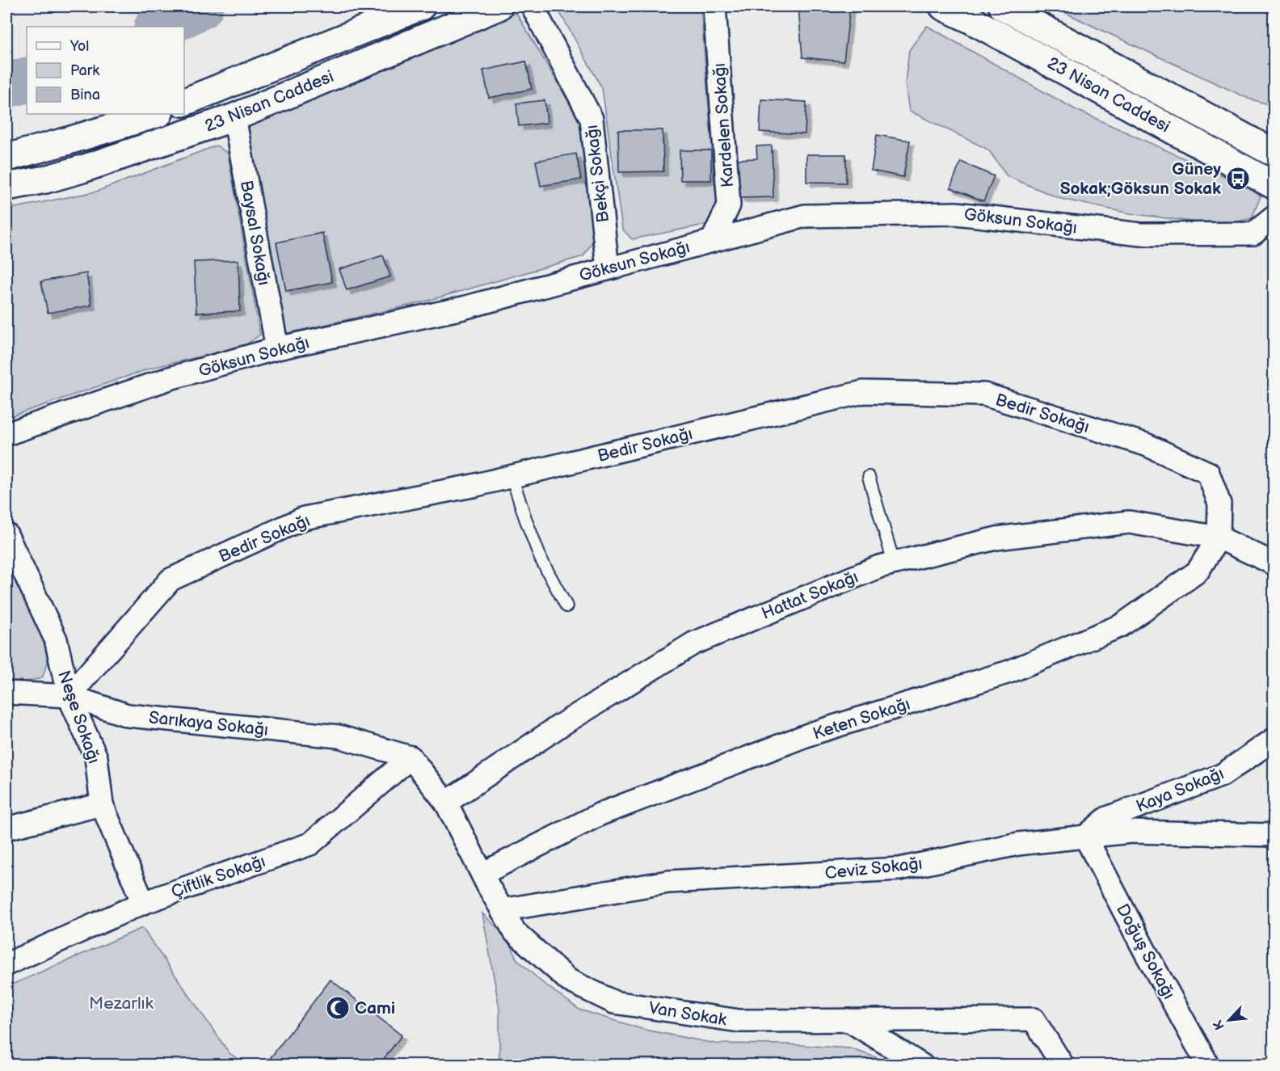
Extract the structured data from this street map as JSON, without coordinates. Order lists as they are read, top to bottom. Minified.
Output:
{"streets":{"street":["23 Nisan Caddesi","Kardelen Sokağı","Bekçi Sokağı","Göksun Sokağı","Baysal Sokağı","Bedir Sokağı","Hattat Sokağı","Neşe Sokağı","Keten Sokağı","Sarıkaya Sokağı","Kaya Sokağı","Ceviz Sokağı","Çiftlik Sokağı","Doğuş Sokağı","Van Sokak"]},"crossings":[["23 Nisan Caddesi","Baysal Sokağı"],["Kardelen Sokağı","Göksun Sokağı"],["Bekçi Sokağı","Göksun Sokağı"],["Göksun Sokağı","Baysal Sokağı"],["Bedir Sokağı","Hattat Sokağı"],["Bedir Sokağı","Neşe Sokağı"],["Bedir Sokağı","Keten Sokağı"],["Bedir Sokağı","Sarıkaya Sokağı"],["Hattat Sokağı","Keten Sokağı"],["Hattat Sokağı","Van Sokak"],["Neşe Sokağı","Sarıkaya Sokağı"],["Neşe Sokağı","Çiftlik Sokağı"],["Keten Sokağı","Van Sokak"],["Sarıkaya Sokağı","Çiftlik Sokağı"],["Sarıkaya Sokağı","Van Sokak"],["Kaya Sokağı","Ceviz Sokağı"],["Kaya Sokağı","Doğuş Sokağı"],["Ceviz Sokağı","Doğuş Sokağı"],["Ceviz Sokağı","Van Sokak"],["Çiftlik Sokağı","Van Sokak"]],"parks":["Mezarlık"],"places":{"bus stop":["Güney Sokak;Göksun Sokak"],"mosque":["Cami"]},"legend":["Yol","Park","Bina"],"north":"bottom left"}
